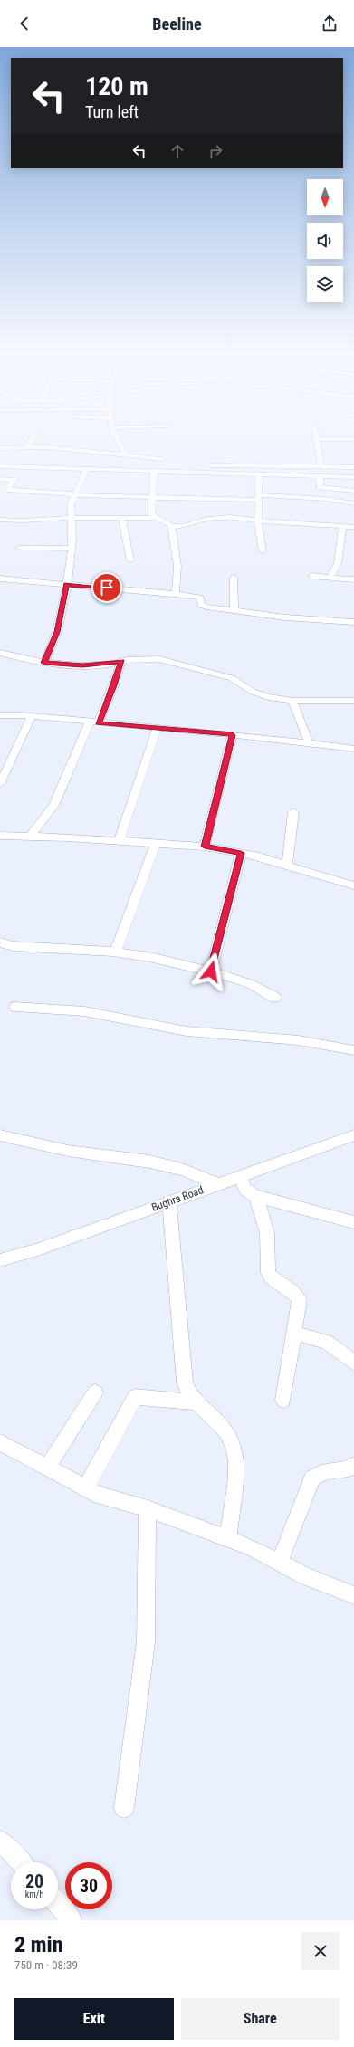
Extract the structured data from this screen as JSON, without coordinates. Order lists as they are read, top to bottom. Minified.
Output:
{"streets":{"street":["Bughra Road"]},"north":"bottom","page":{"header":"Beeline","turn":["120 m","Turn left"],"speed":"20 km/h","limit":"30","heading":["2 min","750 m · 08:39"],"buttons":["Exit","Share"]}}
